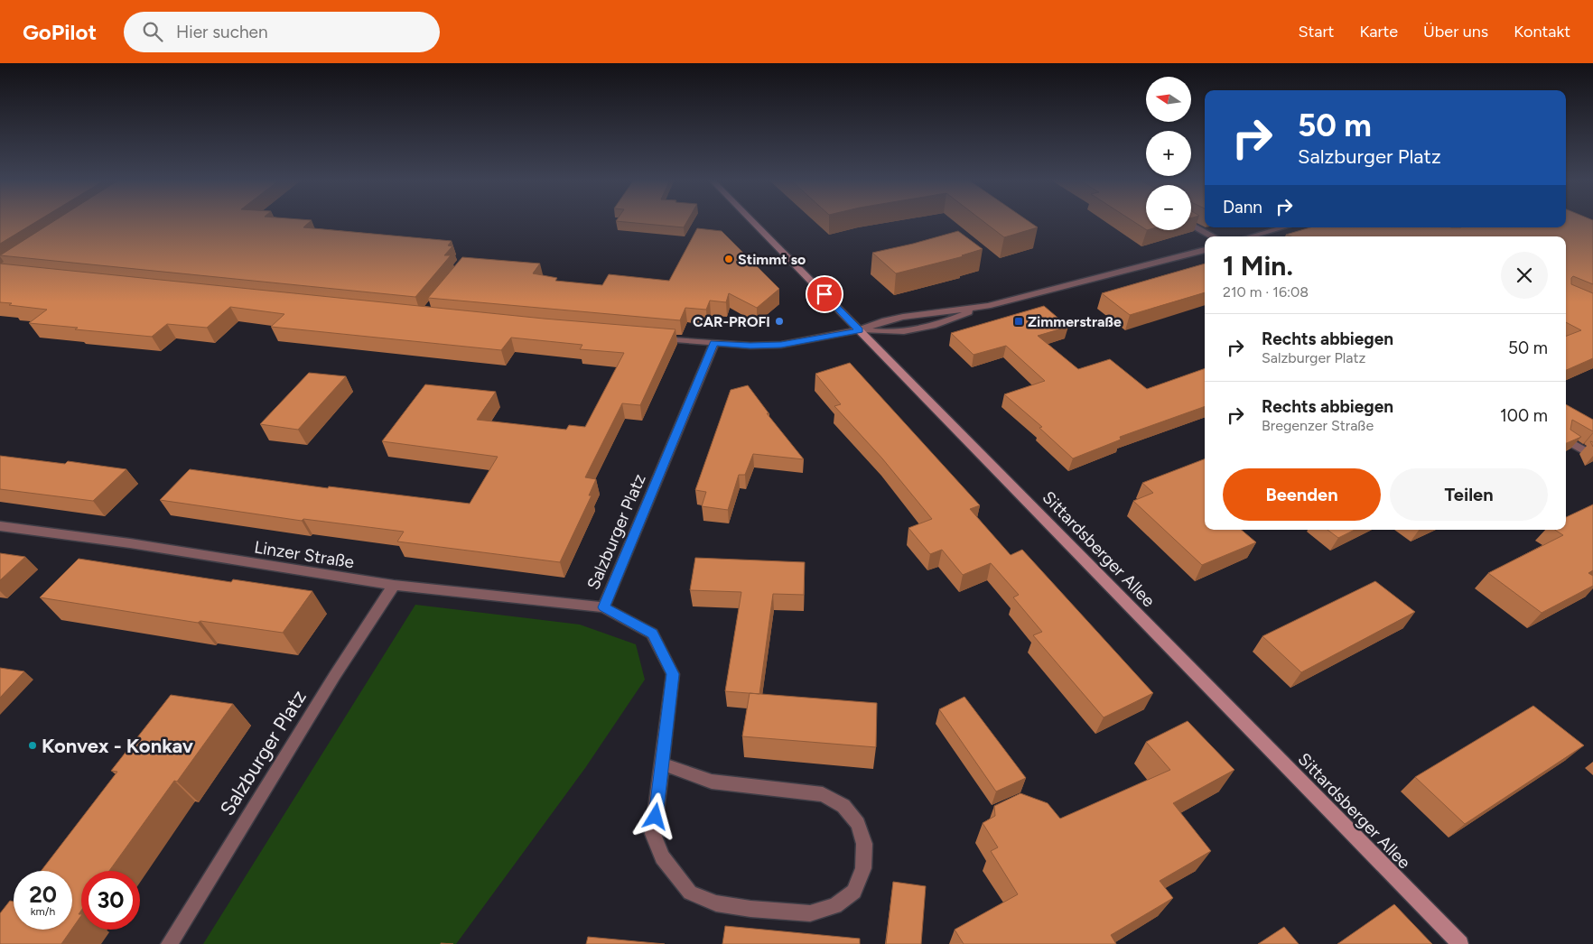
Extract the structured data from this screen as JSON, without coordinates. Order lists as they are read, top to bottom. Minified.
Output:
{"streets":{"main road":["Sittardsberger Allee"],"street":["Salzburger Platz","Linzer Straße"]},"crossings":[["Salzburger Platz","Linzer Straße"]],"places":{"other":["Stimmt so","CAR-PROFI","Konvex - Konkav"],"transit":["Zimmerstraße"]},"north":"left","page":{"header":"GoPilot","search":"Hier suchen","nav":["Start","Karte","Über uns","Kontakt"],"map_buttons":["+","−"],"turn":["50 m","Salzburger Platz"],"then":"Dann","heading":["1 Min.","210 m · 16:08"],"list":[{"name":"Rechts abbiegen","note":"Salzburger Platz","value":"50 m"},{"name":"Rechts abbiegen","note":"Bregenzer Straße","value":"100 m"}],"buttons":["Beenden","Teilen"],"speed":"20 km/h","limit":"30"}}
